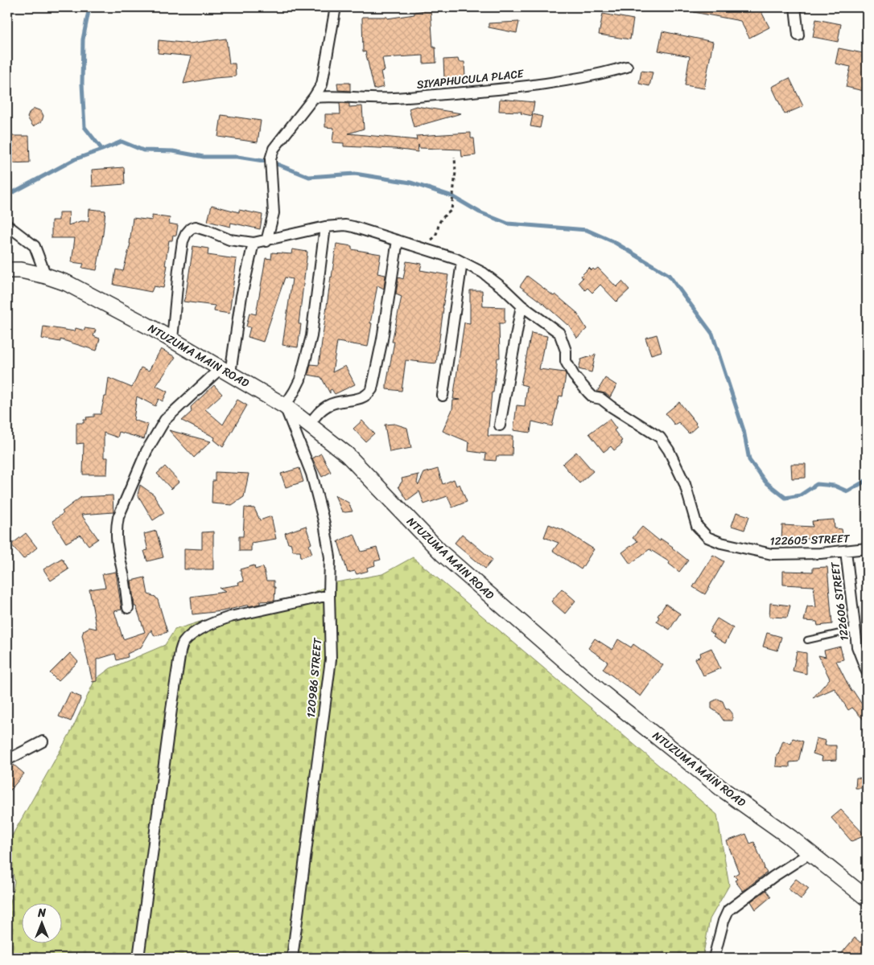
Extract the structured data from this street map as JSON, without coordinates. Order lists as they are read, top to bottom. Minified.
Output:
{"streets":{"main road":["NTUZUMA MAIN ROAD"],"street":["SIYAPHUCULA PLACE","122605 STREET","122606 STREET","120986 STREET"]},"crossings":[["NTUZUMA MAIN ROAD","120986 STREET"],["122605 STREET","122606 STREET"]],"north":"top"}
